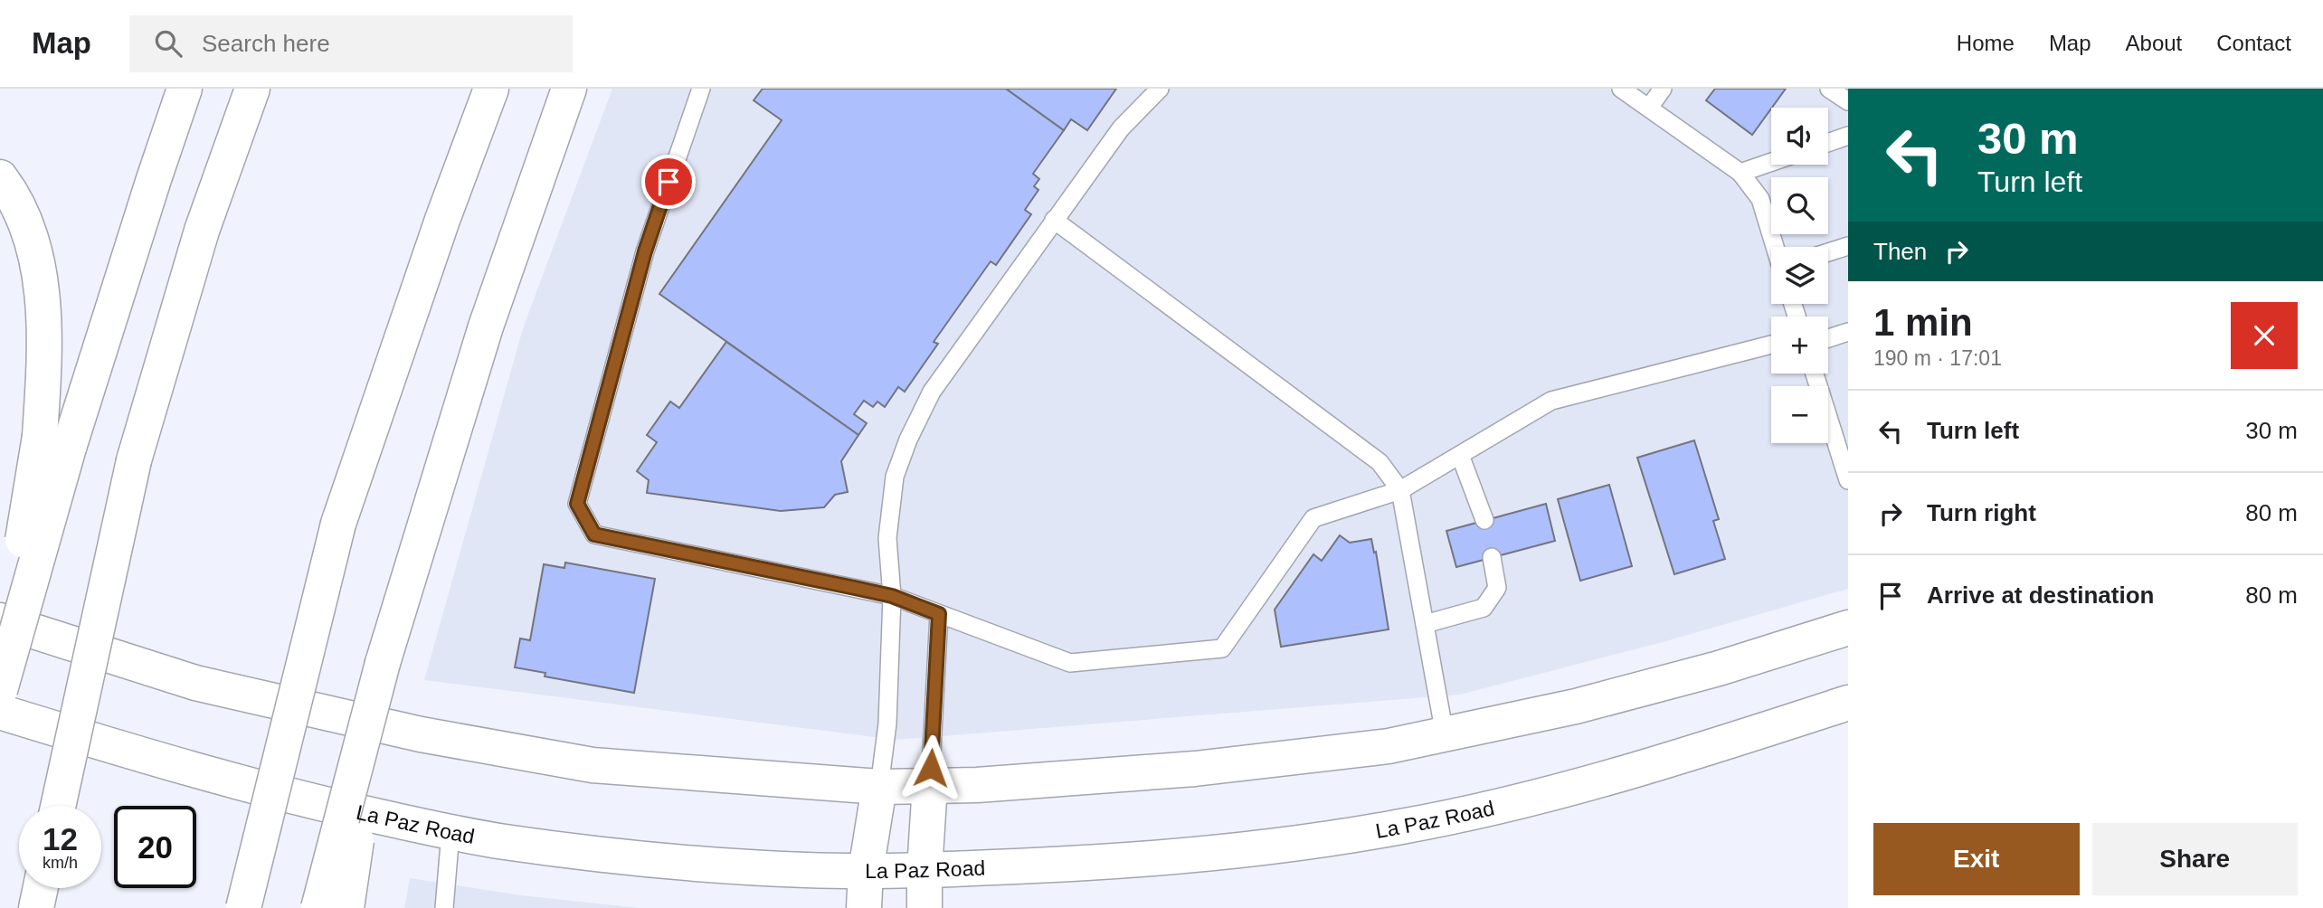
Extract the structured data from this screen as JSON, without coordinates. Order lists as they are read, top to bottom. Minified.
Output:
{"streets":{"main road":["La Paz Road"]},"page":{"header":"Map","search":"Search here","nav":["Home","Map","About","Contact"],"turn":["30 m","Turn left"],"map_buttons":["+","−"],"then":"Then","heading":["1 min","190 m · 17:01"],"list":[{"name":"Turn left","value":"30 m"},{"name":"Turn right","value":"80 m"},{"name":"Arrive at destination","value":"80 m"}],"speed":"12 km/h","limit":"20","buttons":["Exit","Share"]}}
